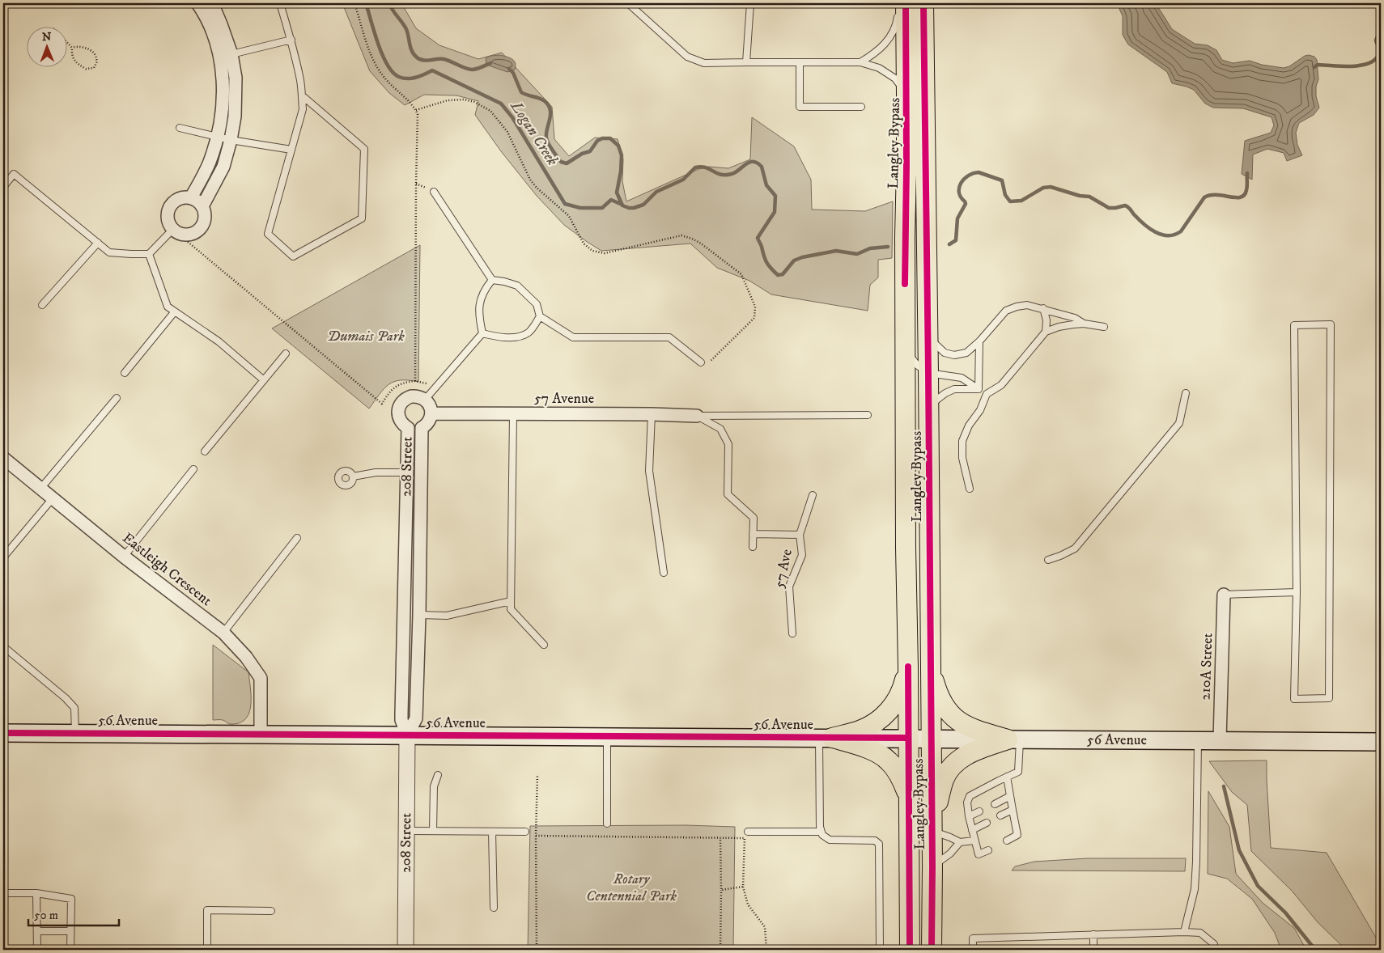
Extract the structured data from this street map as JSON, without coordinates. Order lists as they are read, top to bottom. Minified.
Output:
{"streets":{"main road":["Langley Bypass","56 Avenue"],"street":["57 Avenue","208 Street","Eastleigh Crescent","210A Street"],"lane":["57 Ave"]},"crossings":[["Langley Bypass","56 Avenue"],["57 Avenue","208 Street"],["208 Street","56 Avenue"],["Eastleigh Crescent","56 Avenue"],["210A Street","56 Avenue"]],"water":["Logan Creek"],"parks":["Dumais Park","Rotary Centennial Park"],"scale_bar":"50 m","north":"top"}
